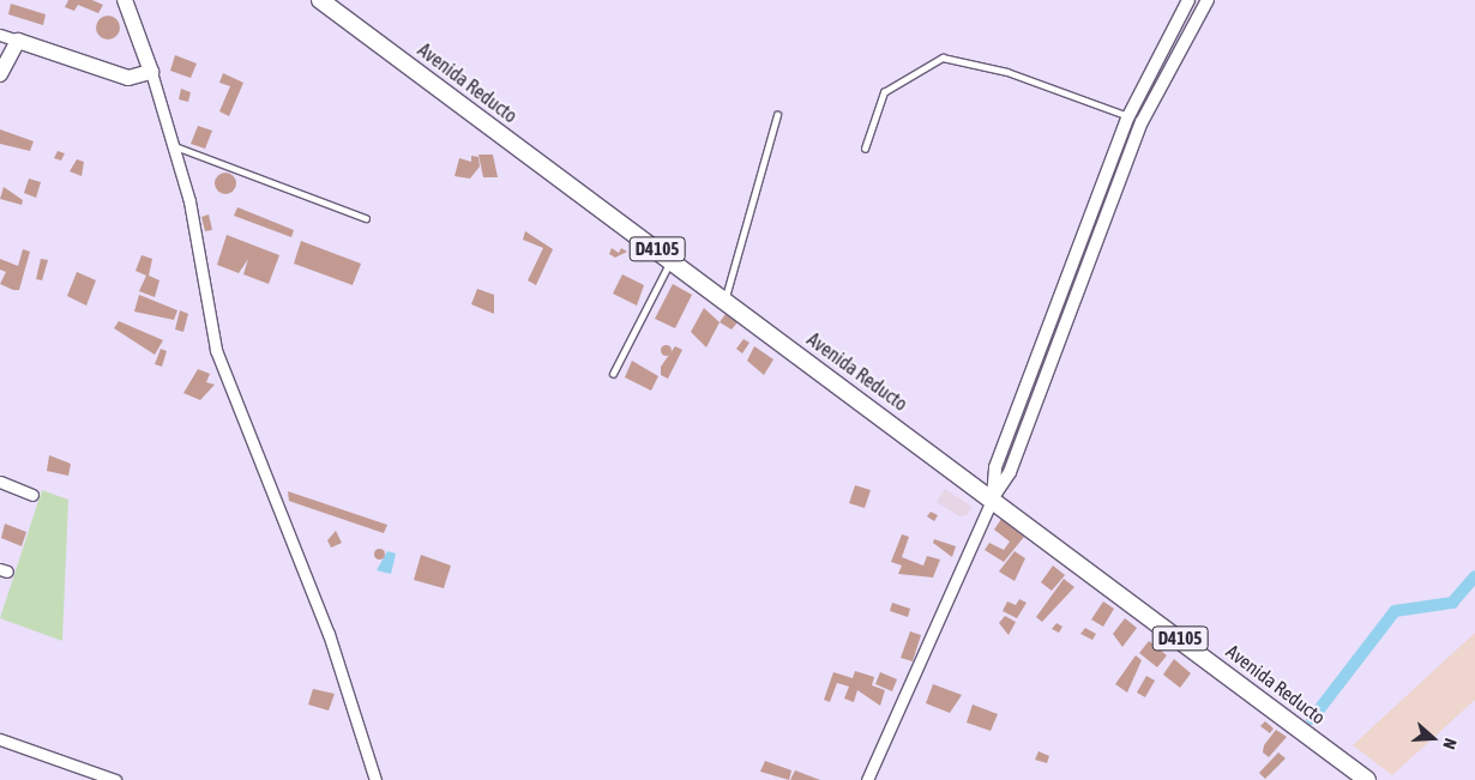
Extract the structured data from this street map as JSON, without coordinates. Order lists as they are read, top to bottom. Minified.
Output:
{"streets":{"main road":["Avenida Reducto","D4105"]},"north":"right"}
